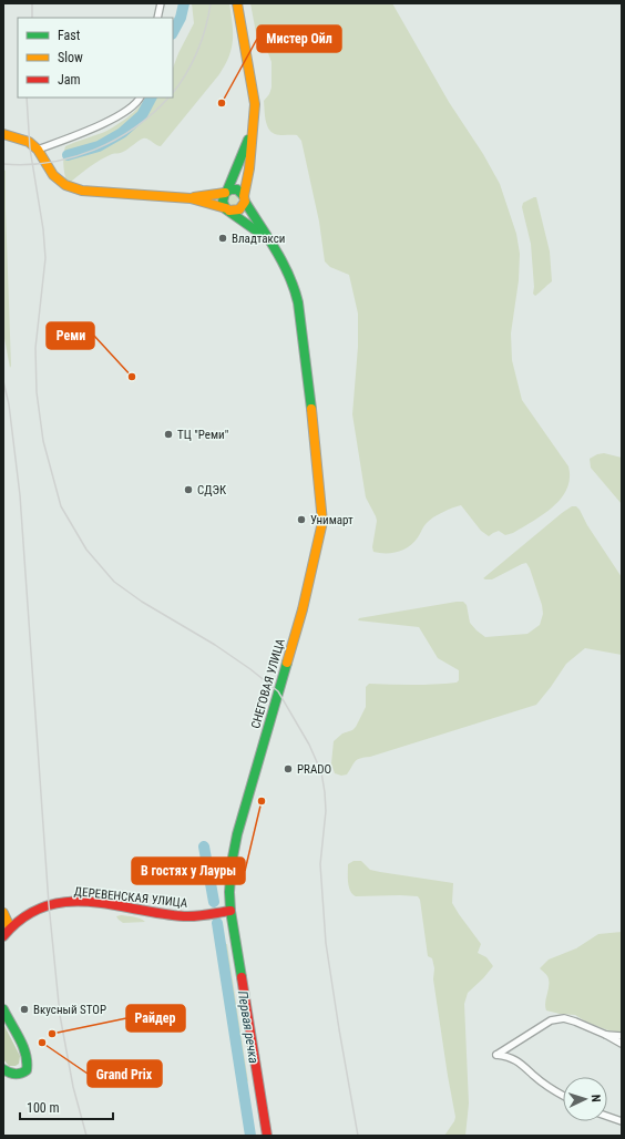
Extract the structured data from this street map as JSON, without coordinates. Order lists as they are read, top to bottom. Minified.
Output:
{"streets":{"main road":["СНЕГОВАЯ УЛИЦА","ДЕРЕВЕНСКАЯ УЛИЦА"]},"crossings":[["СНЕГОВАЯ УЛИЦА","ДЕРЕВЕНСКАЯ УЛИЦА"]],"water":["Первая речка"],"places":["Мистер Ойл","Владтакси","Реми","ТЦ \"Реми\"","СДЭК","Унимарт","PRADO","В гостях у Лауры","Вкусный STOP","Райдер","Grand Prix"],"legend":["Fast","Slow","Jam"],"scale_bar":"100 m","north":"right"}
